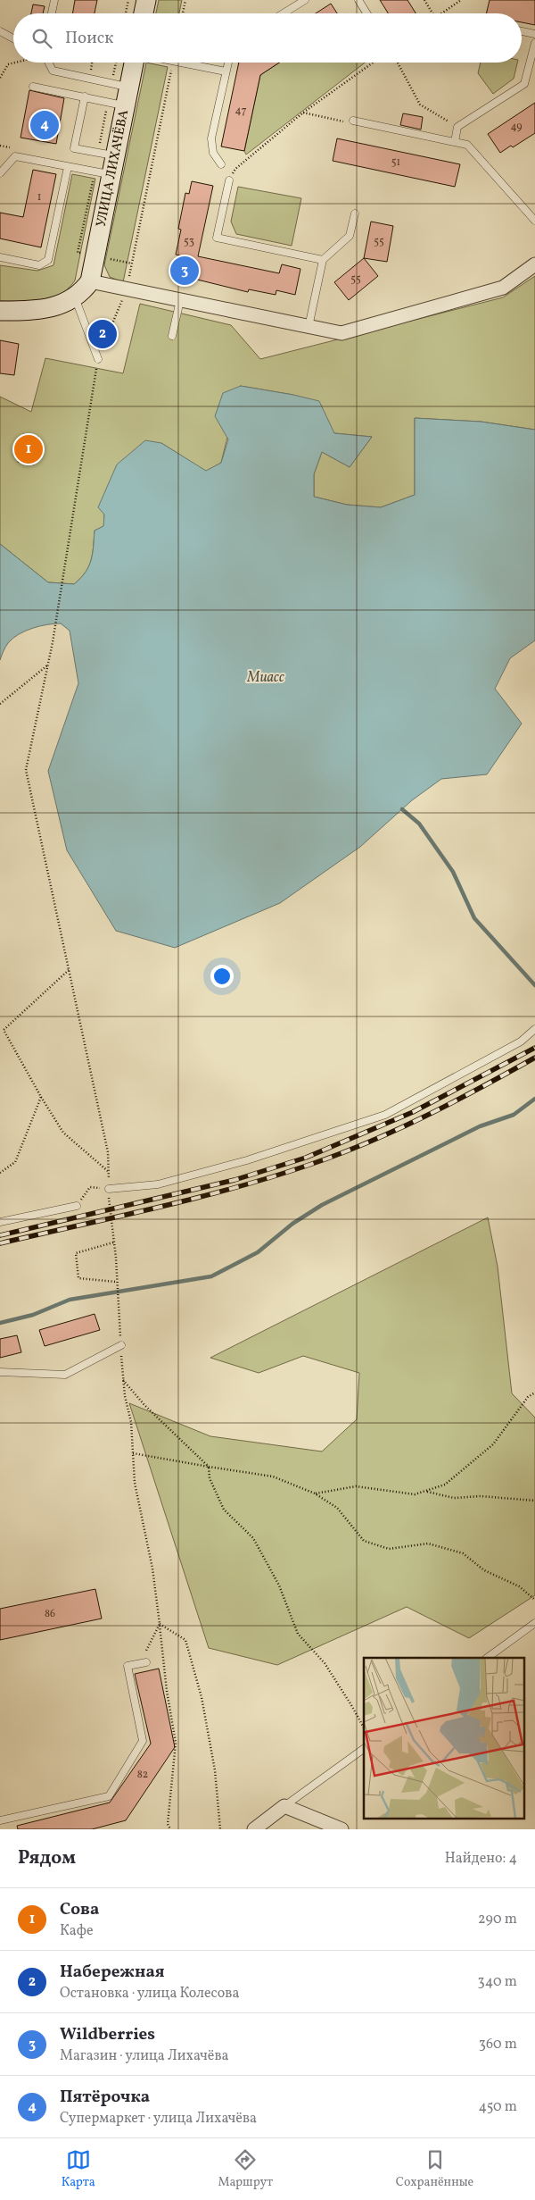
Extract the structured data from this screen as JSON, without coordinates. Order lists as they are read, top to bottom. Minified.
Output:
{"streets":{"street":["УЛИЦА ЛИХАЧЁВА"]},"water":["Миасс"],"house_numbers":["47","49","51","1","53","55","55","86","82"],"page":{"search":"Поиск","pins":["4","3","2","1"],"heading":["Рядом","Найдено: 4"],"list":[{"mark":"1","name":"Сова","note":"Кафе","value":"290 m"},{"mark":"2","name":"Набережная","note":"Остановка · улица Колесова","value":"340 m"},{"mark":"3","name":"Wildberries","note":"Магазин · улица Лихачёва","value":"360 m"},{"mark":"4","name":"Пятёрочка","note":"Супермаркет · улица Лихачёва","value":"450 m"}],"nav":["Карта","Маршрут","Сохранённые"]}}
